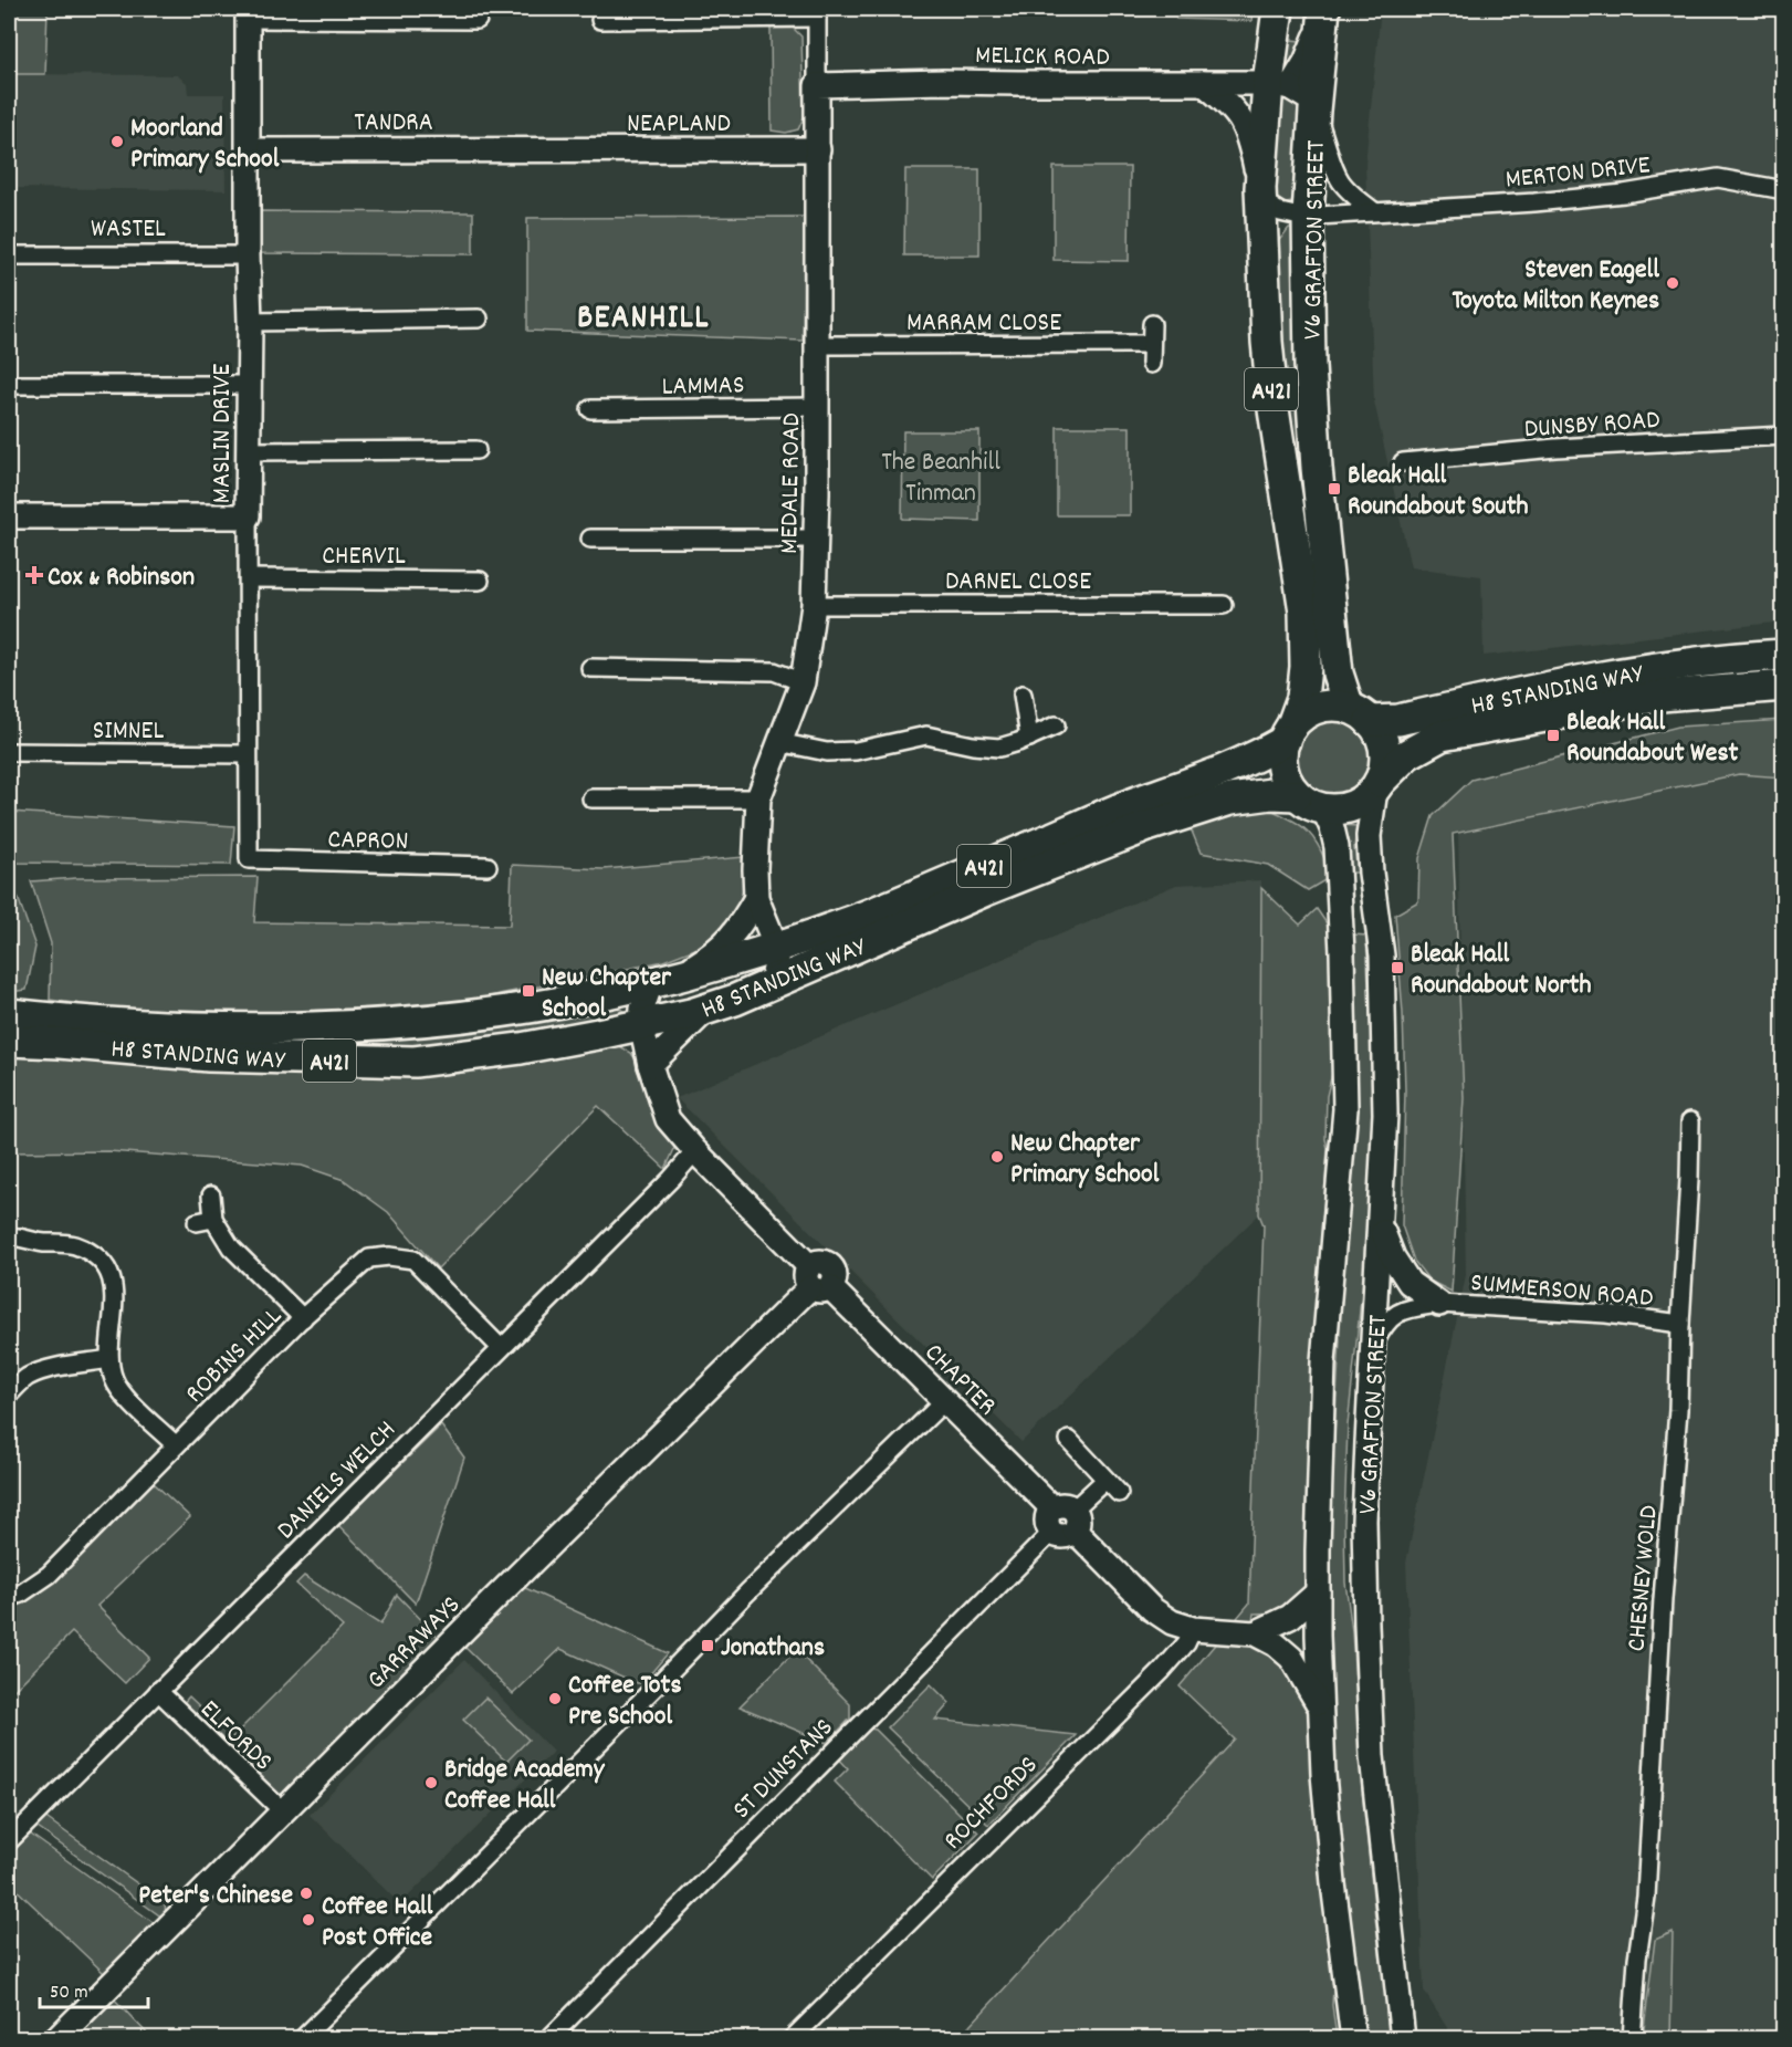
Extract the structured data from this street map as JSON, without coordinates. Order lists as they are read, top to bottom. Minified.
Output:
{"streets":{"highway":["V6 GRAFTON STREET","A421","H8 STANDING WAY"],"street":["MELICK ROAD","TANDRA","NEAPLAND","MERTON DRIVE","WASTEL","MARRAM CLOSE","LAMMAS","DUNSBY ROAD","MASLIN DRIVE","MEDALE ROAD","CHERVIL","DARNEL CLOSE","SIMNEL","CAPRON","SUMMERSON ROAD","ROBINS HILL","CHAPTER","DANIELS WELCH","CHESNEY WOLD","GARRAWAYS","ELFORDS","ST DUNSTANS","ROCHFORDS"]},"crossings":[["MELICK ROAD","V6 GRAFTON STREET"],["MELICK ROAD","MEDALE ROAD"],["TANDRA","NEAPLAND"],["TANDRA","MASLIN DRIVE"],["NEAPLAND","MEDALE ROAD"],["MERTON DRIVE","V6 GRAFTON STREET"],["WASTEL","MASLIN DRIVE"],["V6 GRAFTON STREET","A421"],["V6 GRAFTON STREET","H8 STANDING WAY"],["V6 GRAFTON STREET","SUMMERSON ROAD"],["MARRAM CLOSE","MEDALE ROAD"],["LAMMAS","MEDALE ROAD"],["A421","H8 STANDING WAY"],["MASLIN DRIVE","CHERVIL"],["MASLIN DRIVE","SIMNEL"],["MASLIN DRIVE","CAPRON"],["MEDALE ROAD","DARNEL CLOSE"],["MEDALE ROAD","H8 STANDING WAY"],["H8 STANDING WAY","CHAPTER"],["SUMMERSON ROAD","CHESNEY WOLD"],["ROBINS HILL","DANIELS WELCH"],["CHAPTER","DANIELS WELCH"],["CHAPTER","GARRAWAYS"],["CHAPTER","ST DUNSTANS"],["CHAPTER","ROCHFORDS"],["DANIELS WELCH","ELFORDS"],["GARRAWAYS","ELFORDS"]],"districts":["BEANHILL"],"parks":["The Beanhill Tinman"],"places":{"other":["Moorland Primary School","Steven Eagell Toyota Milton Keynes","New Chapter Primary School","Coffee Tots Pre School","Bridge Academy Coffee Hall","Peter's Chinese","Coffee Hall Post Office"],"transit":["Bleak Hall Roundabout South","Bleak Hall Roundabout West","Bleak Hall Roundabout North","New Chapter School","Jonathans"],"health":["Cox & Robinson"]},"scale_bar":"50 m"}
